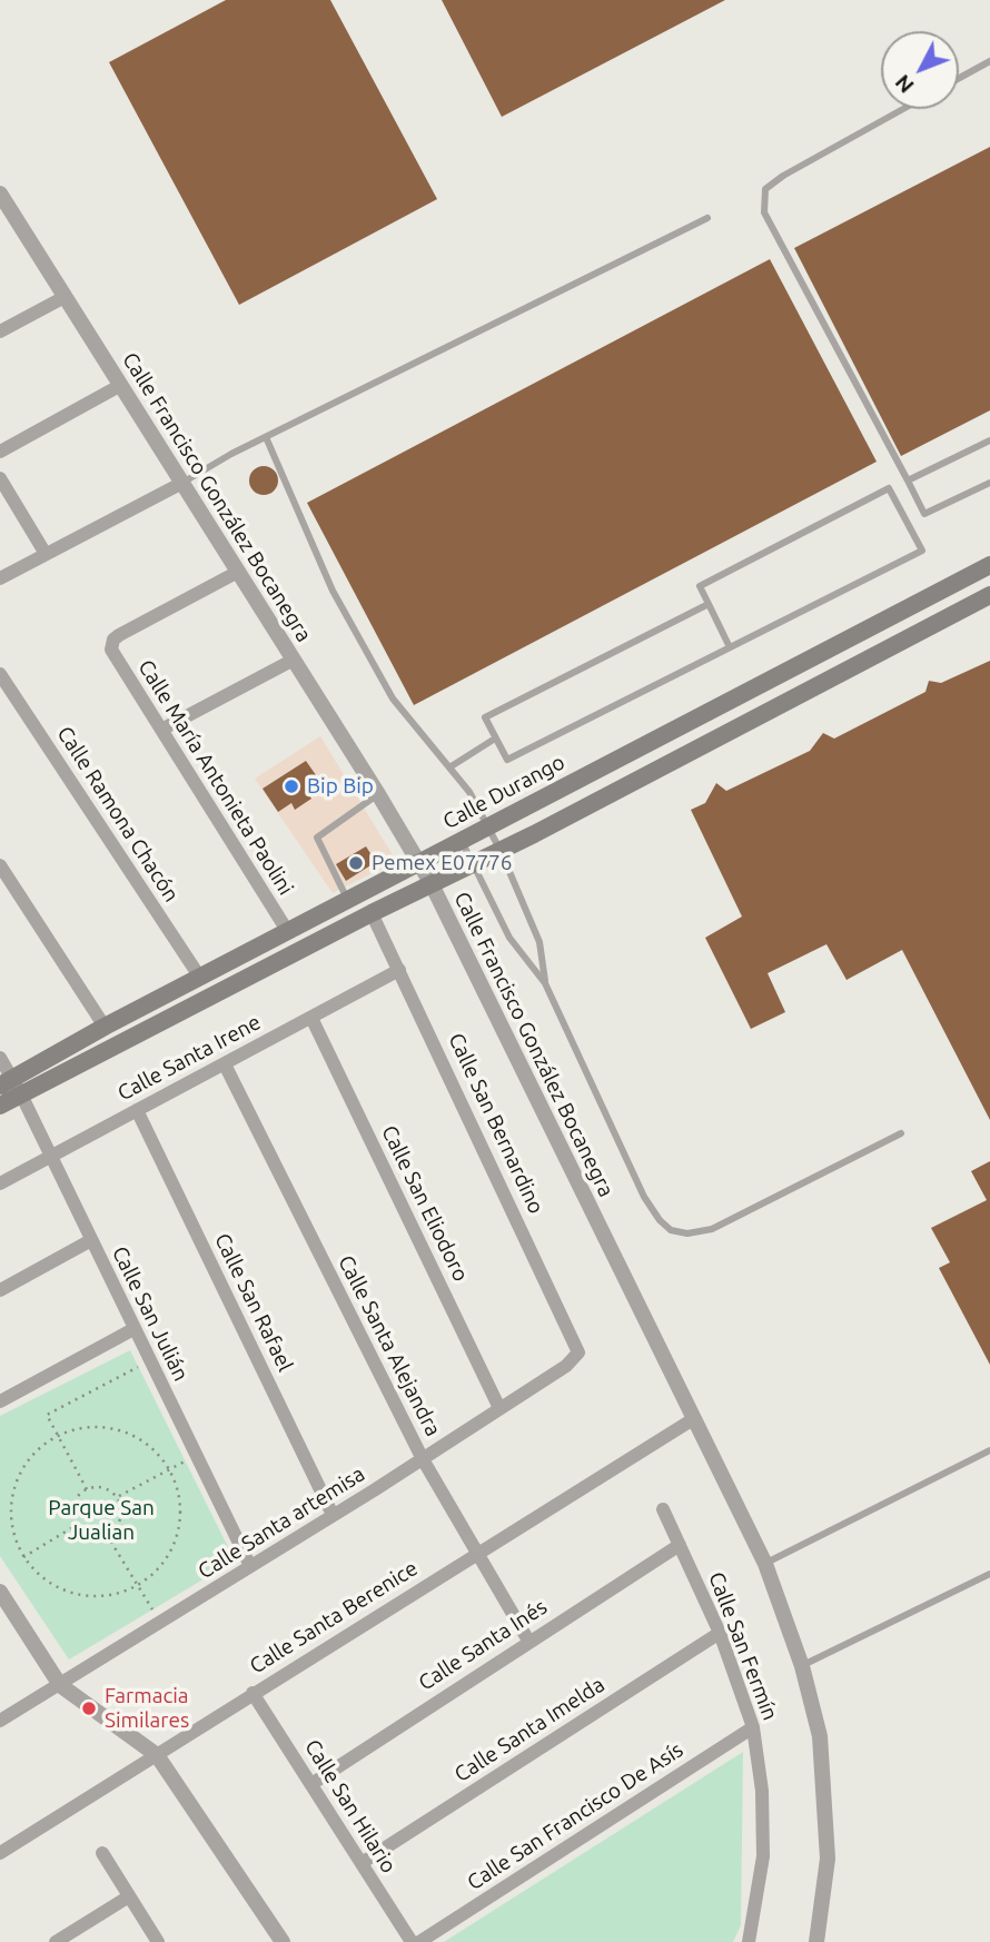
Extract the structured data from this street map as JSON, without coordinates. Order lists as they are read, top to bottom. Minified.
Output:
{"streets":{"main road":["Calle Durango"],"street":["Calle Francisco González Bocanegra","Calle María Antonieta Paolini","Calle Ramona Chacón","Calle Santa Irene","Calle San Bernardino","Calle San Eliodoro","Calle San Rafael","Calle San Julián","Calle Santa Alejandra","Calle Santa artemisa","Calle Santa Berenice","Calle Santa Inés","Calle San Fermín","Calle Santa Imelda","Calle San Hilario","Calle San Francisco De Asís"]},"crossings":[["Calle Francisco González Bocanegra","Calle María Antonieta Paolini"],["Calle Francisco González Bocanegra","Calle Durango"],["Calle Francisco González Bocanegra","Calle Santa Berenice"],["Calle María Antonieta Paolini","Calle Durango"],["Calle Durango","Calle Ramona Chacón"],["Calle Durango","Calle San Bernardino"],["Calle Durango","Calle San Julián"],["Calle Santa Irene","Calle San Bernardino"],["Calle Santa Irene","Calle San Eliodoro"],["Calle Santa Irene","Calle San Rafael"],["Calle Santa Irene","Calle San Julián"],["Calle Santa Irene","Calle Santa Alejandra"],["Calle San Bernardino","Calle Santa artemisa"],["Calle San Eliodoro","Calle Santa artemisa"],["Calle San Rafael","Calle Santa artemisa"],["Calle San Julián","Calle Santa artemisa"],["Calle Santa Alejandra","Calle Santa artemisa"],["Calle Santa Alejandra","Calle Santa Berenice"],["Calle Santa Alejandra","Calle Santa Inés"],["Calle Santa Berenice","Calle San Hilario"],["Calle Santa Inés","Calle San Fermín"],["Calle Santa Inés","Calle San Hilario"],["Calle San Fermín","Calle Santa Imelda"],["Calle San Fermín","Calle San Francisco De Asís"],["Calle Santa Imelda","Calle San Hilario"]],"parks":["Parque San Jualian"],"places":["Bip Bip","Pemex E07776","Farmacia Similares"],"north":"bottom left"}
